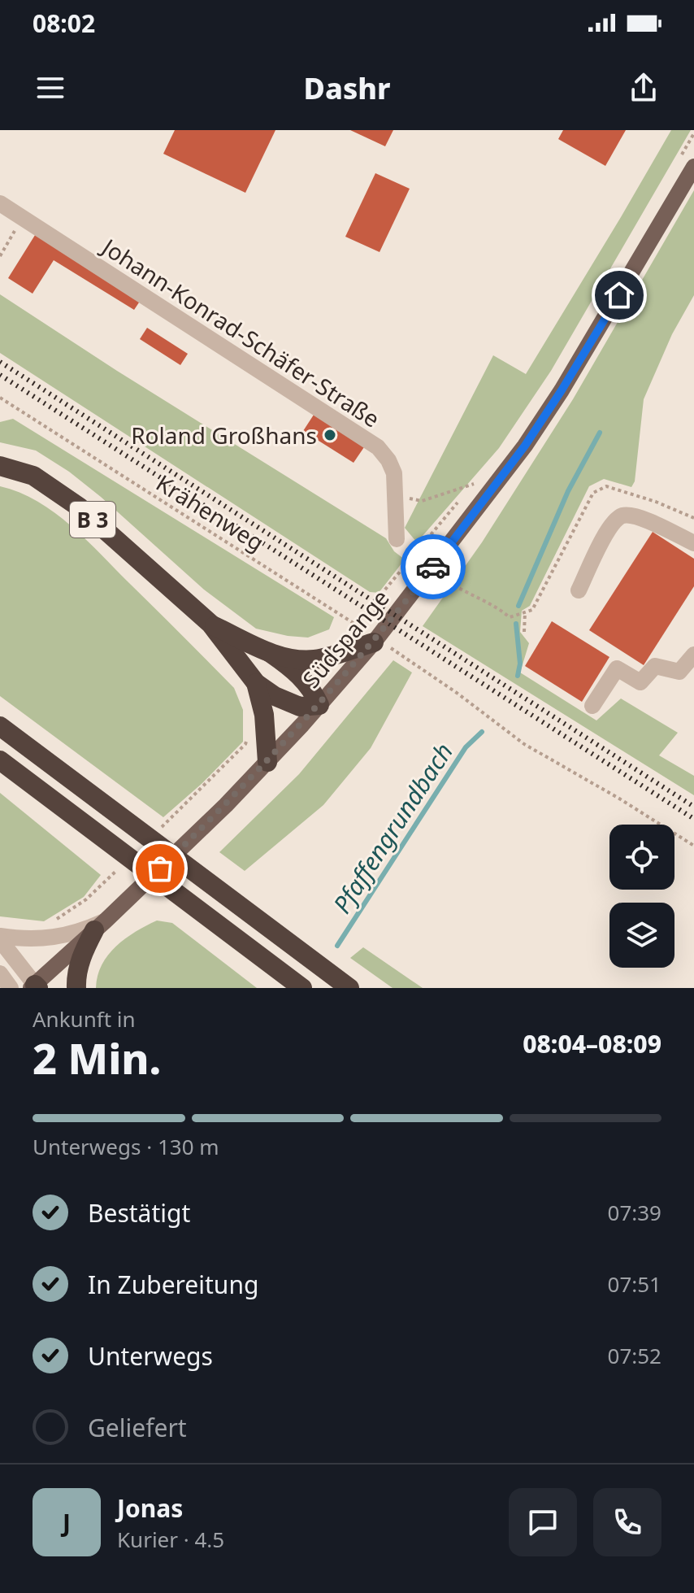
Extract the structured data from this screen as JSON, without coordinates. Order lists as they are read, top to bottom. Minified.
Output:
{"streets":{"highway":["B 3"],"main road":["Südspange"],"street":["Johann-Konrad-Schäfer-Straße"],"path":["Krähenweg"]},"crossings":[["Krähenweg","B 3"],["Krähenweg","Südspange"],["B 3","Südspange"]],"water":["Pfaffengrundbach"],"places":["Roland Großhans"],"page":{"status":"08:02","header":"Dashr","heading":["2 Min.","Ankunft in","08:04–08:09"],"panel":["Jonas","Kurier · 4.5"],"bar":"Unterwegs · 130 m","list":[["Bestätigt","07:39"],["In Zubereitung","07:51"],["Unterwegs","07:52"],"Geliefert"],"round":"J"}}
